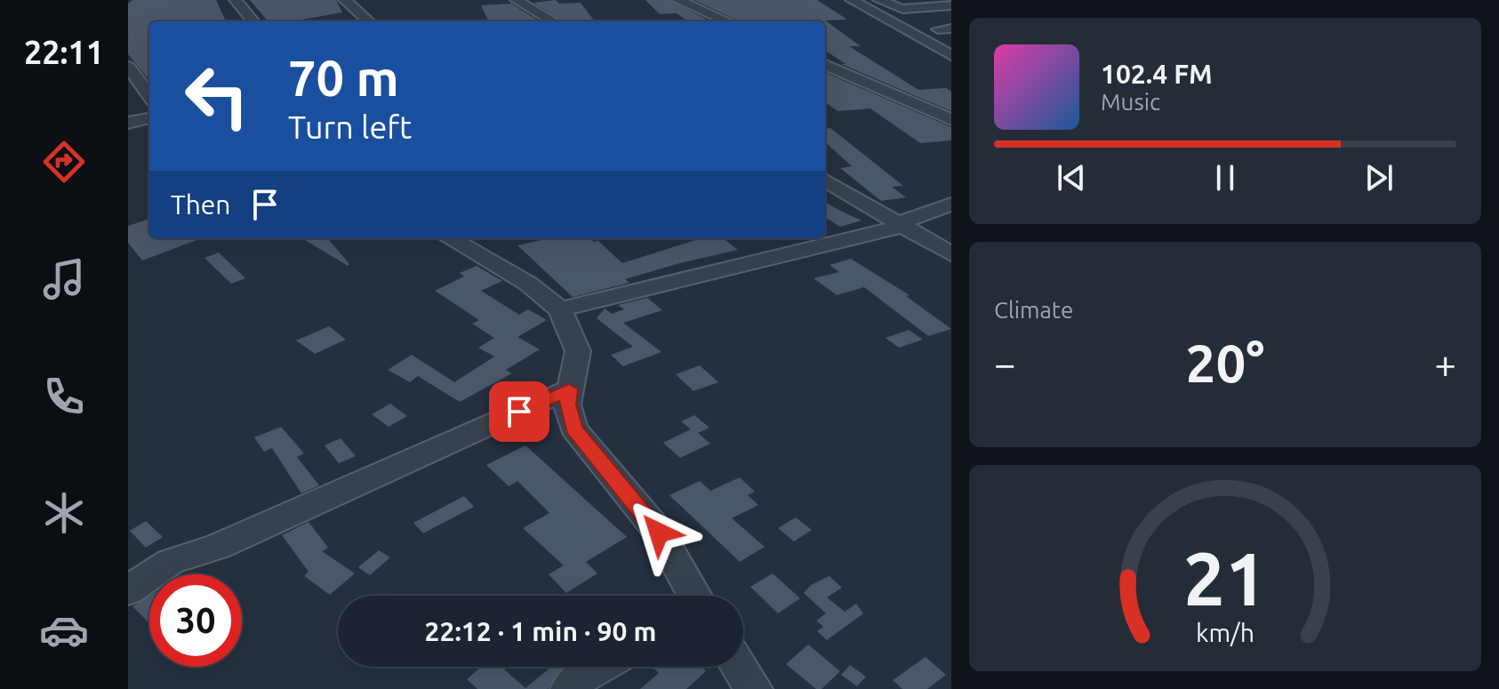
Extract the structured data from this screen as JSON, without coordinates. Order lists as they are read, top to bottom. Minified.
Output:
{"page":{"tabs":"22:11","turn":["70 m","Turn left"],"song":["102.4 FM","Music"],"then":"Then","tile":"Climate","heat":["−","20°","+"],"limit":"30","trip":"22:12 · 1 min · 90 m","gauge":["21","km/h"]}}
